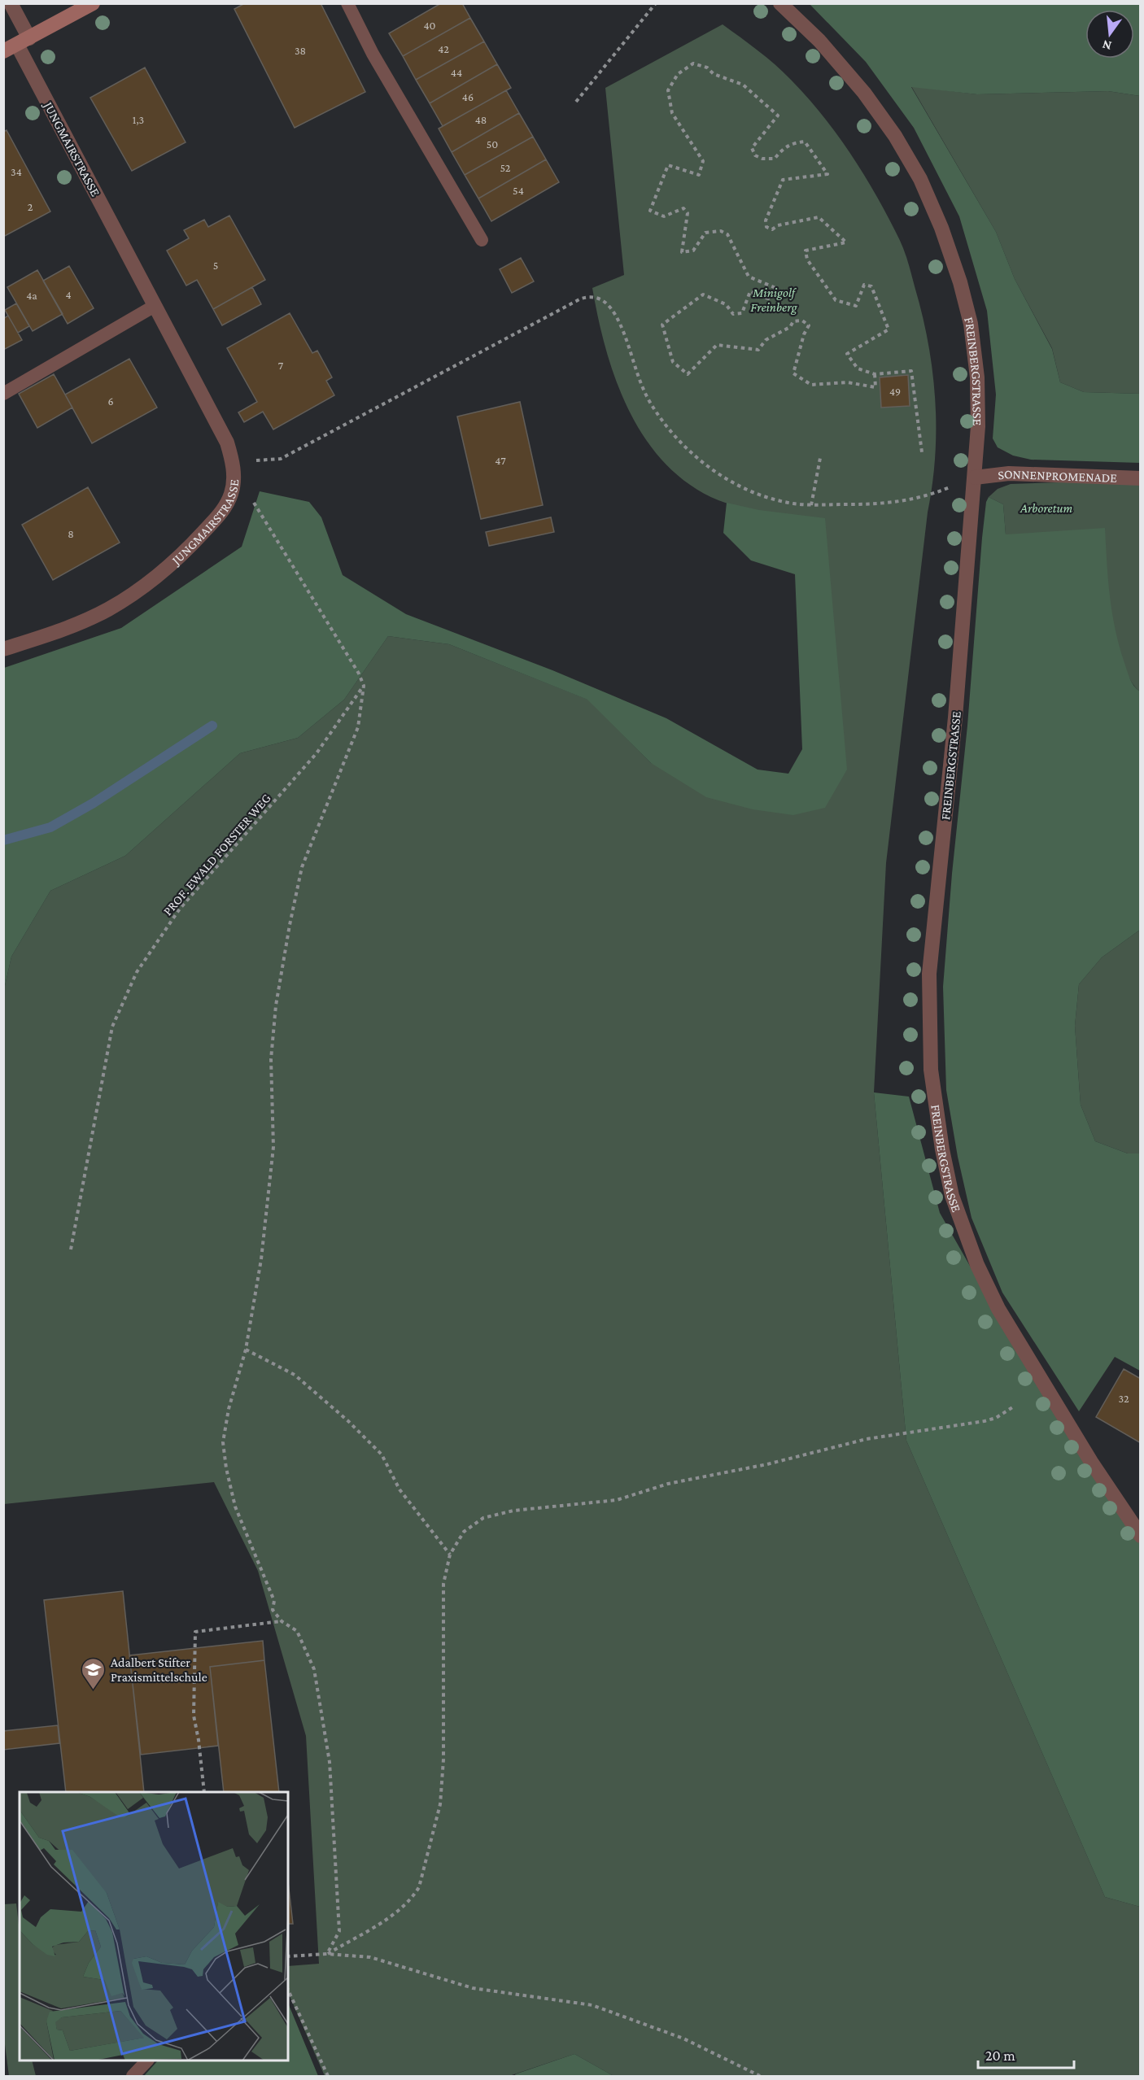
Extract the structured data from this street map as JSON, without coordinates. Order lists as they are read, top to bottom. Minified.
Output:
{"streets":{"street":["JUNGMAIRSTRASSE","FREINBERGSTRASSE","SONNENPROMENADE"],"path":["PROF. EWALD FORSTER WEG"]},"crossings":[["FREINBERGSTRASSE","SONNENPROMENADE"]],"parks":["Minigolf Freinberg","Arboretum"],"places":{"school or university":["Adalbert Stifter Praxismittelschule"]},"house_numbers":["40","42","38","44","46","1,3","48","50","52","34","54","2","5","4","4a","7","49","6","47","8","32"],"scale_bar":"20 m","north":"bottom"}
